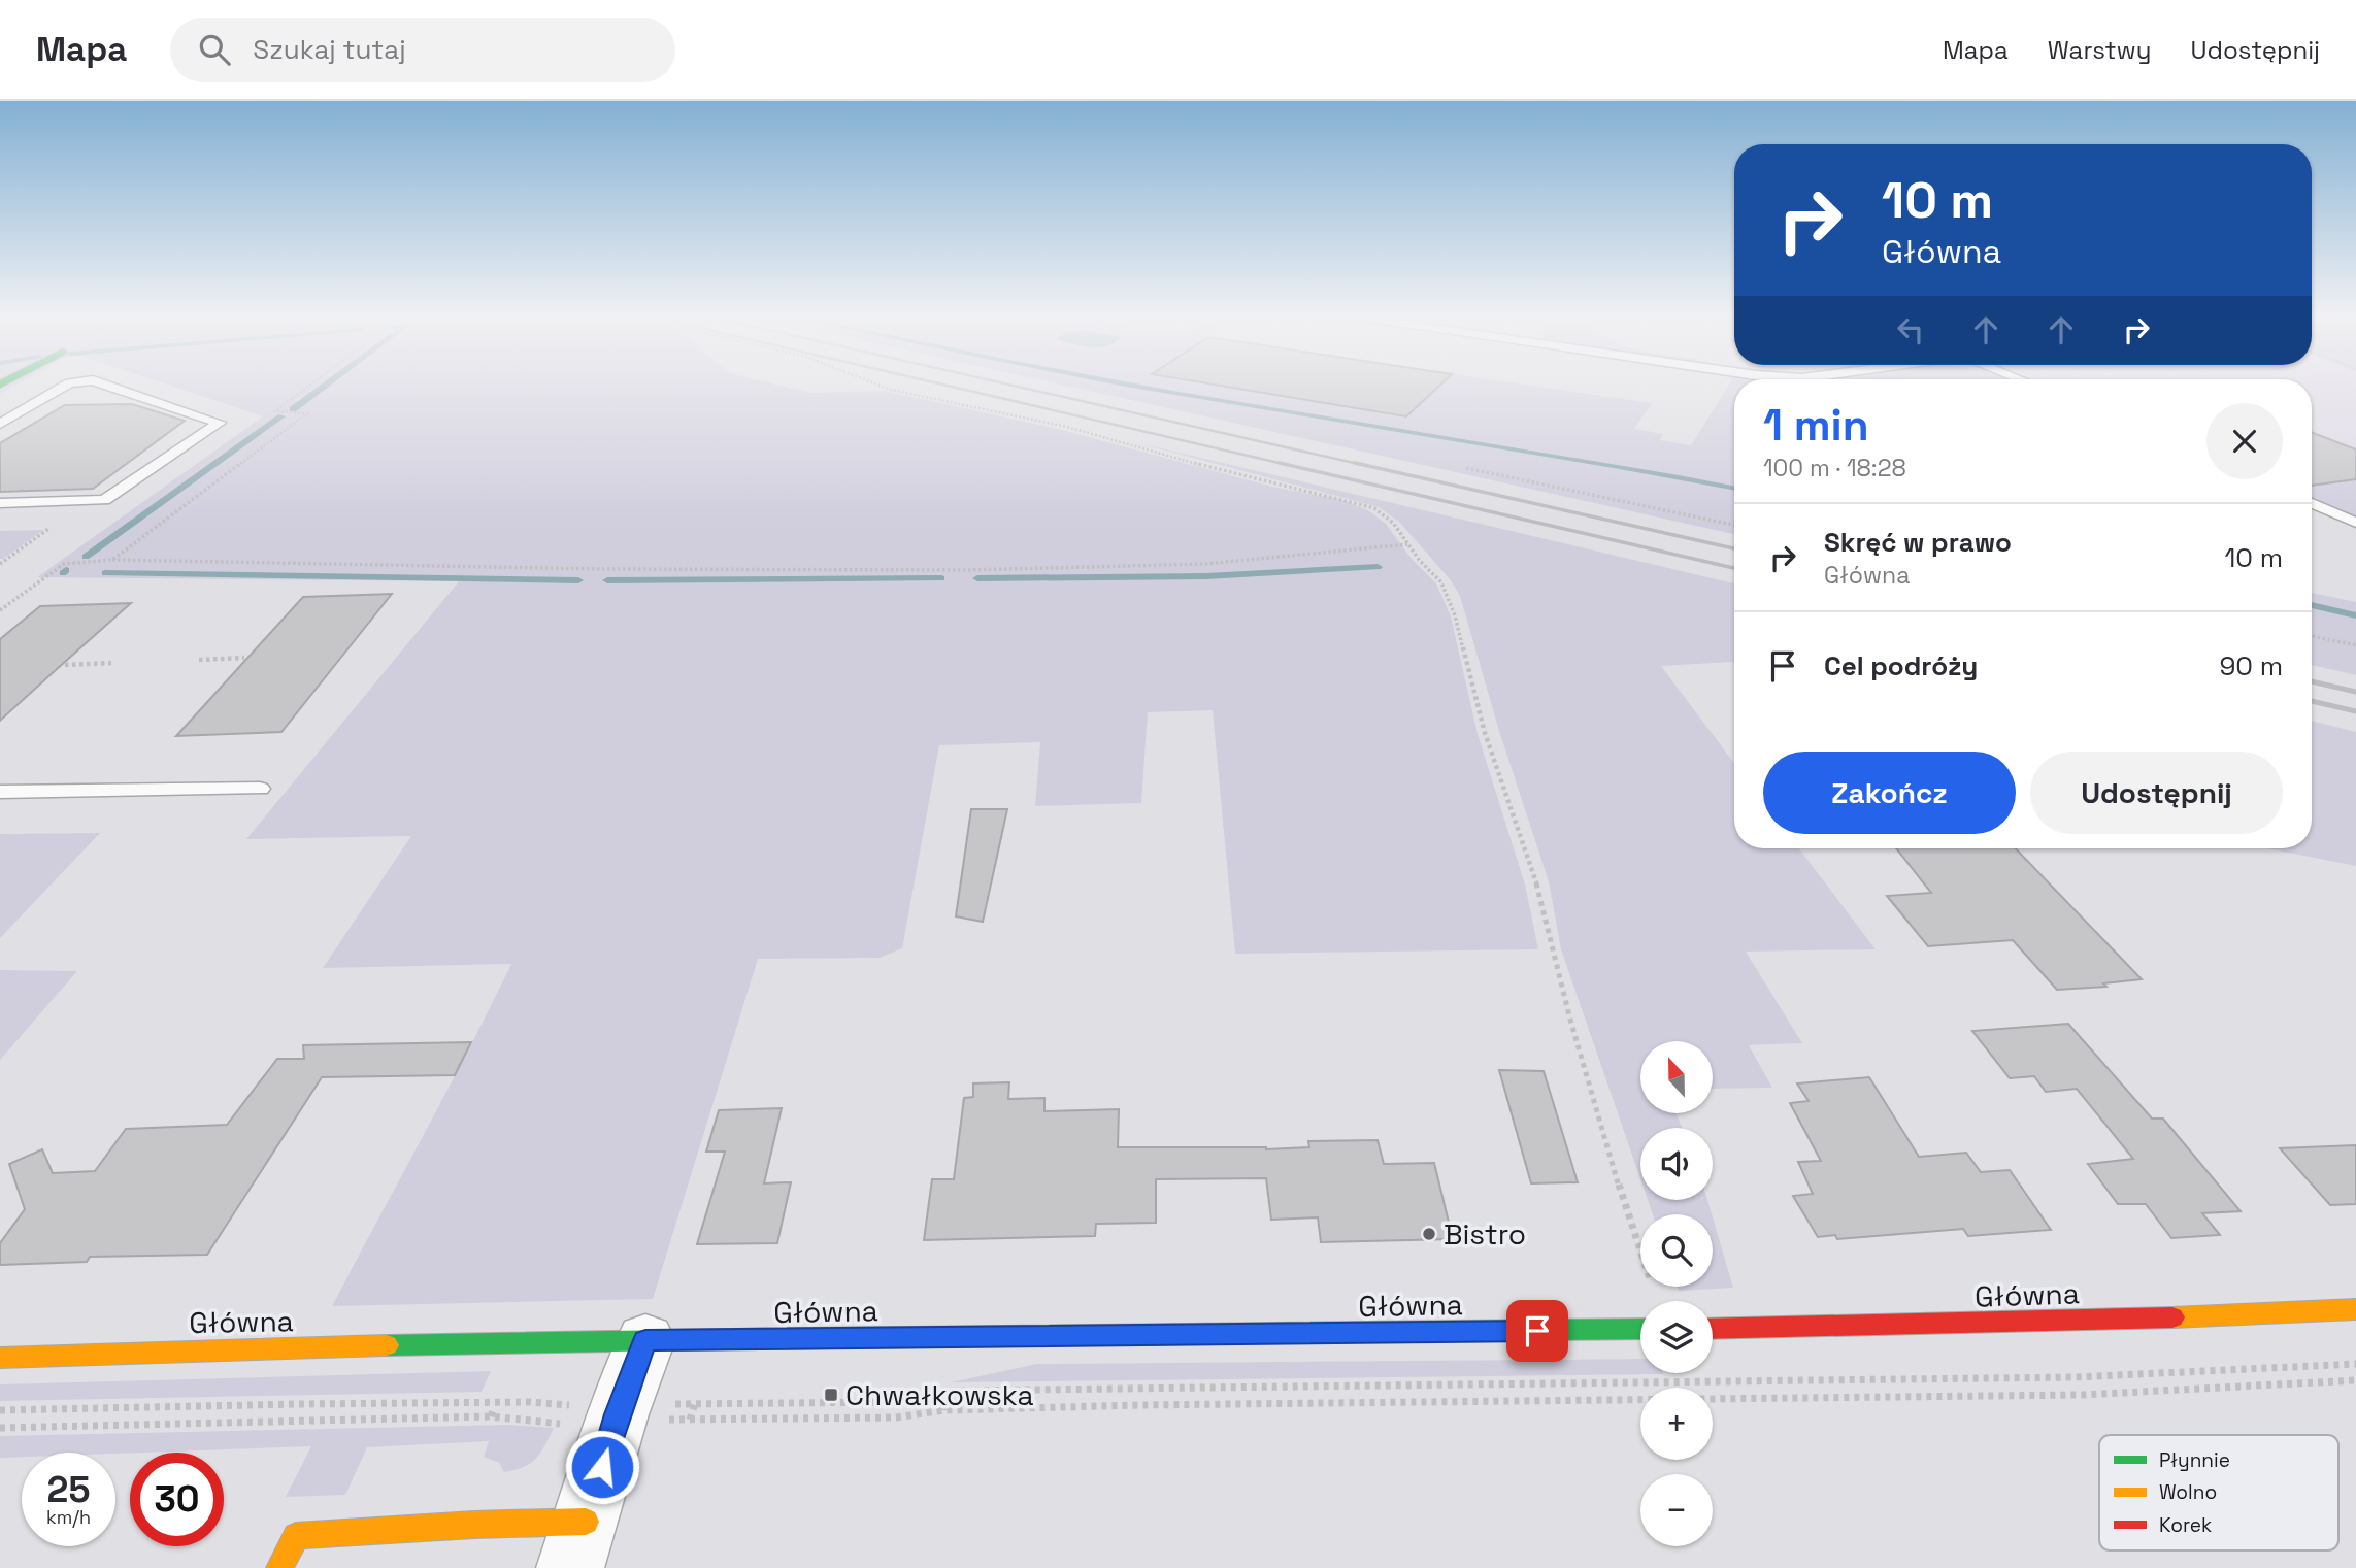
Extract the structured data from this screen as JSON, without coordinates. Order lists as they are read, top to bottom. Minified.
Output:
{"streets":{"street":["Główna"]},"places":{"other":["Bistro"],"transit":["Chwałkowska"]},"legend":["Płynnie","Wolno","Korek"],"north":"top","page":{"header":"Mapa","search":"Szukaj tutaj","nav":["Mapa","Warstwy","Udostępnij"],"turn":["10 m","Główna"],"heading":["1 min","100 m · 18:28"],"list":[{"name":"Skręć w prawo","note":"Główna","value":"10 m"},{"name":"Cel podróży","value":"90 m"}],"buttons":["Zakończ","Udostępnij"],"map_buttons":["+","−"],"speed":"25 km/h","limit":"30"}}
